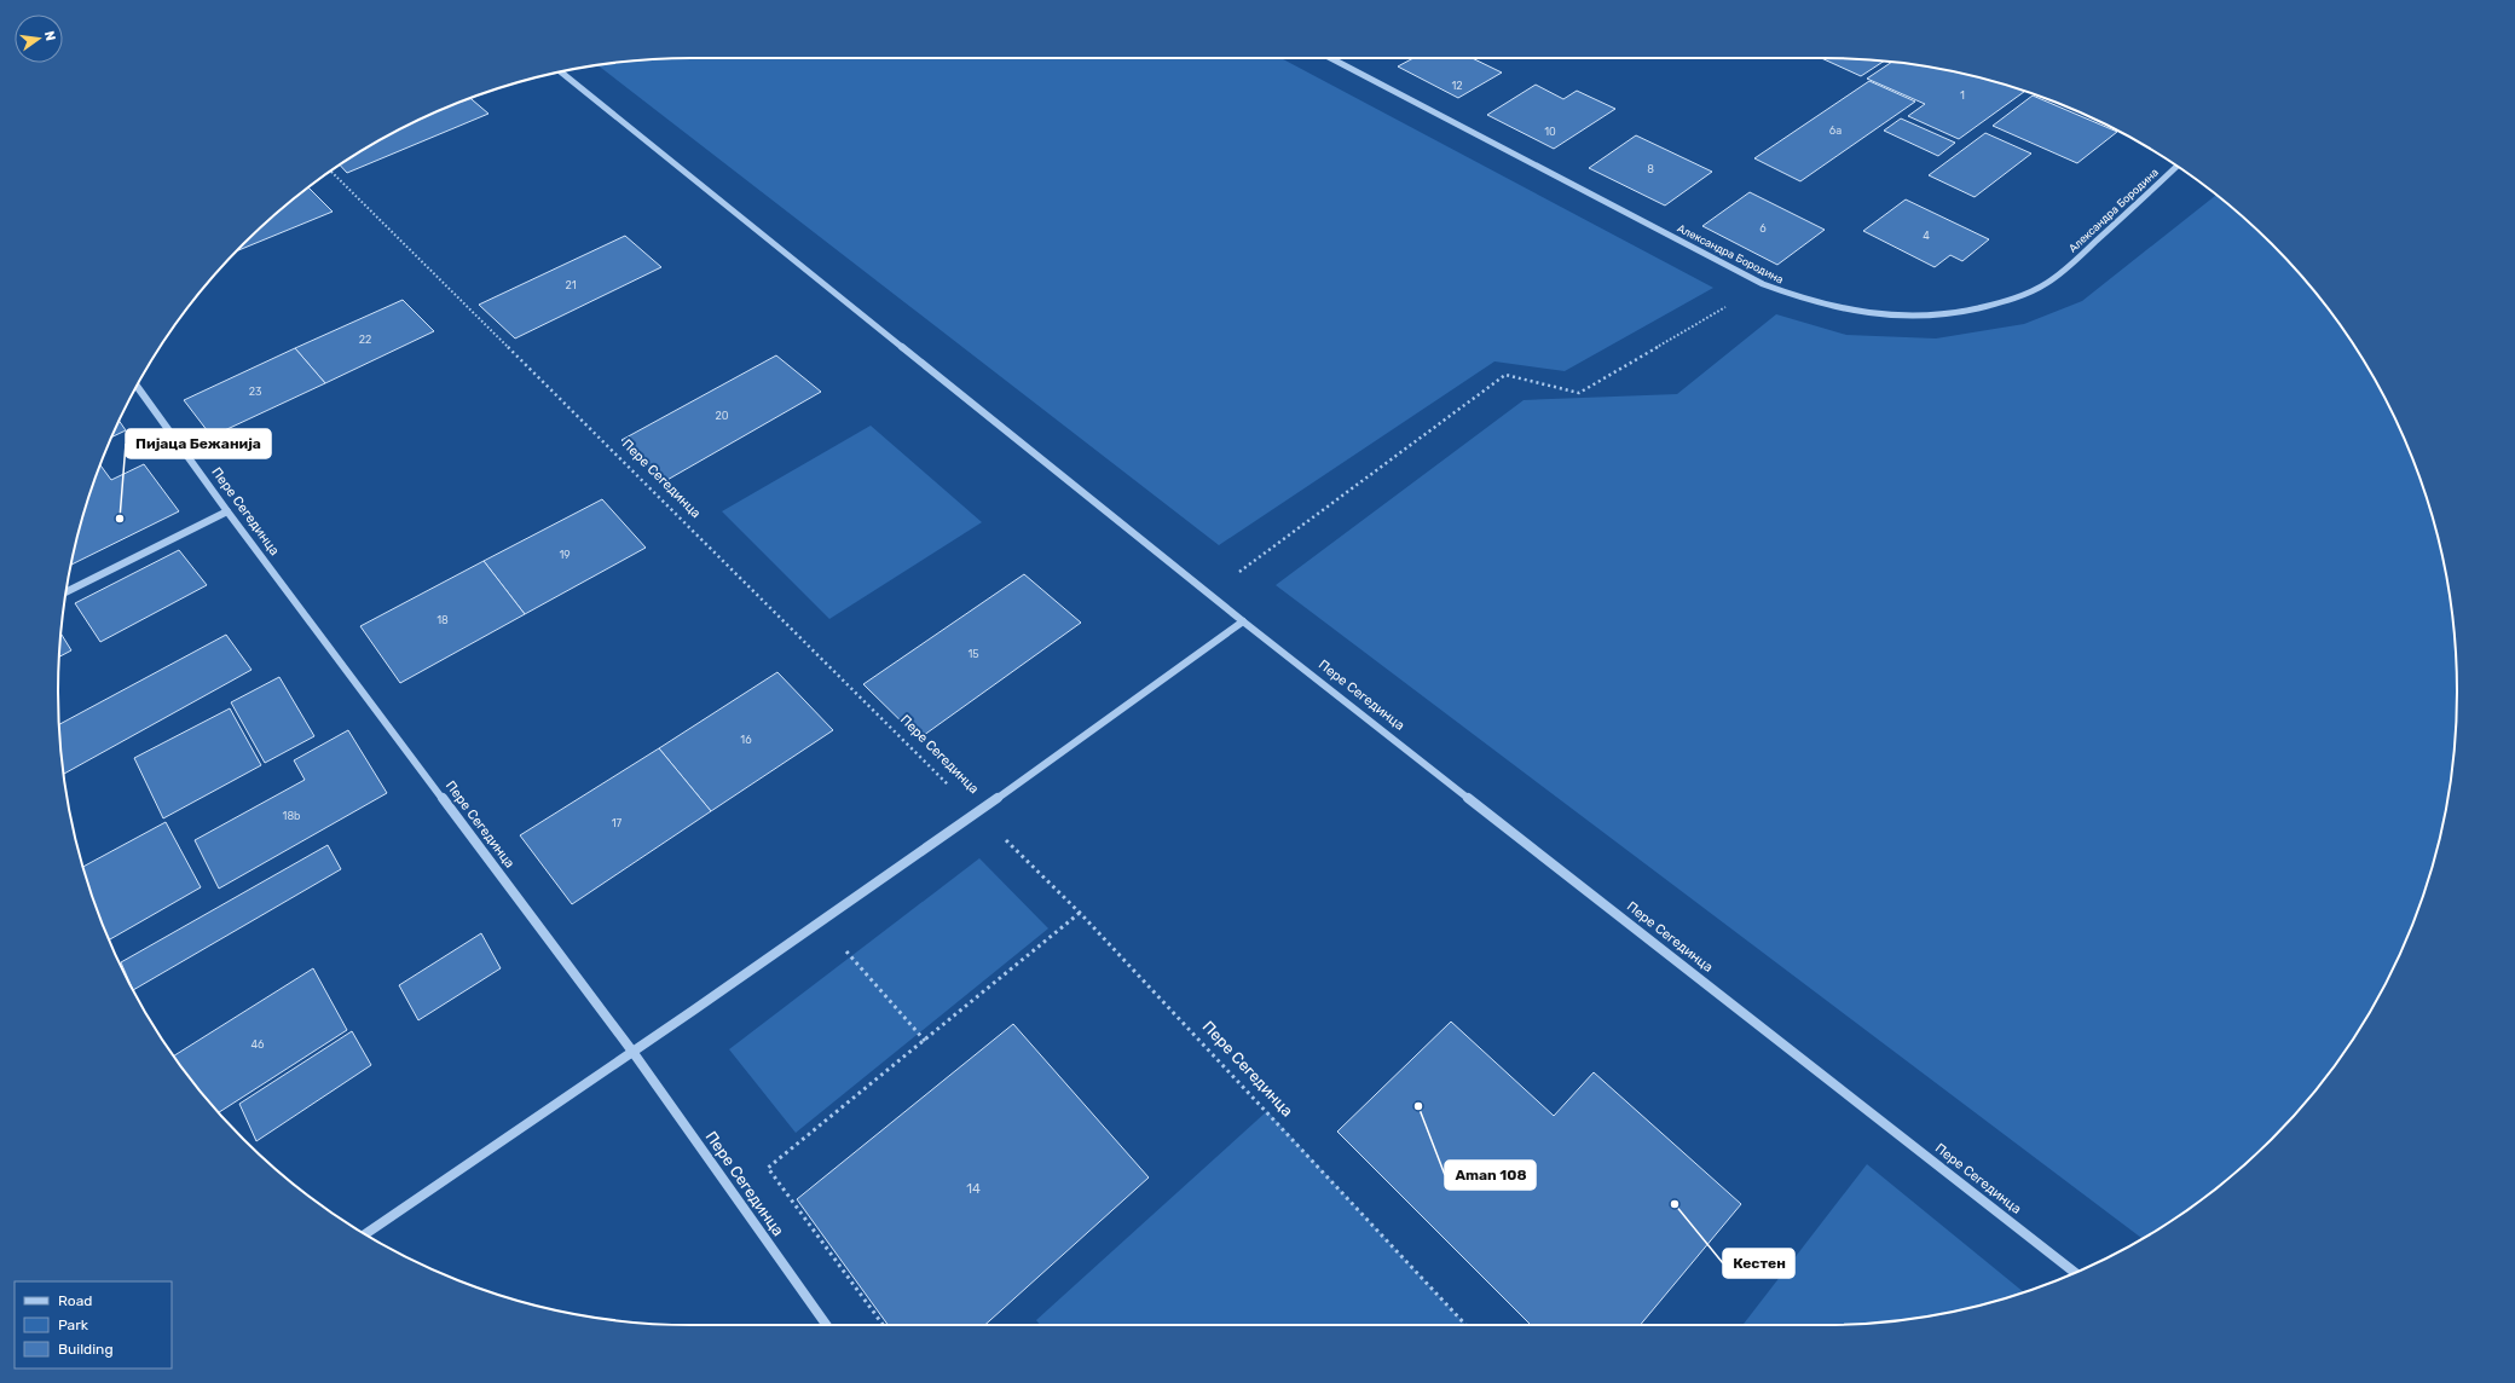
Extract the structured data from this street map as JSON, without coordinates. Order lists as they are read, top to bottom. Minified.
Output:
{"streets":{"street":["Александра Бородина","Пере Сегединца"]},"places":["Пијаца Бежанија","Aman 108","Кестен"],"house_numbers":["12","1","6a","10","8","6","4","21","22","23","20","19","18","15","16","18b","17","46","14"],"legend":["Road","Park","Building"],"north":"right"}
